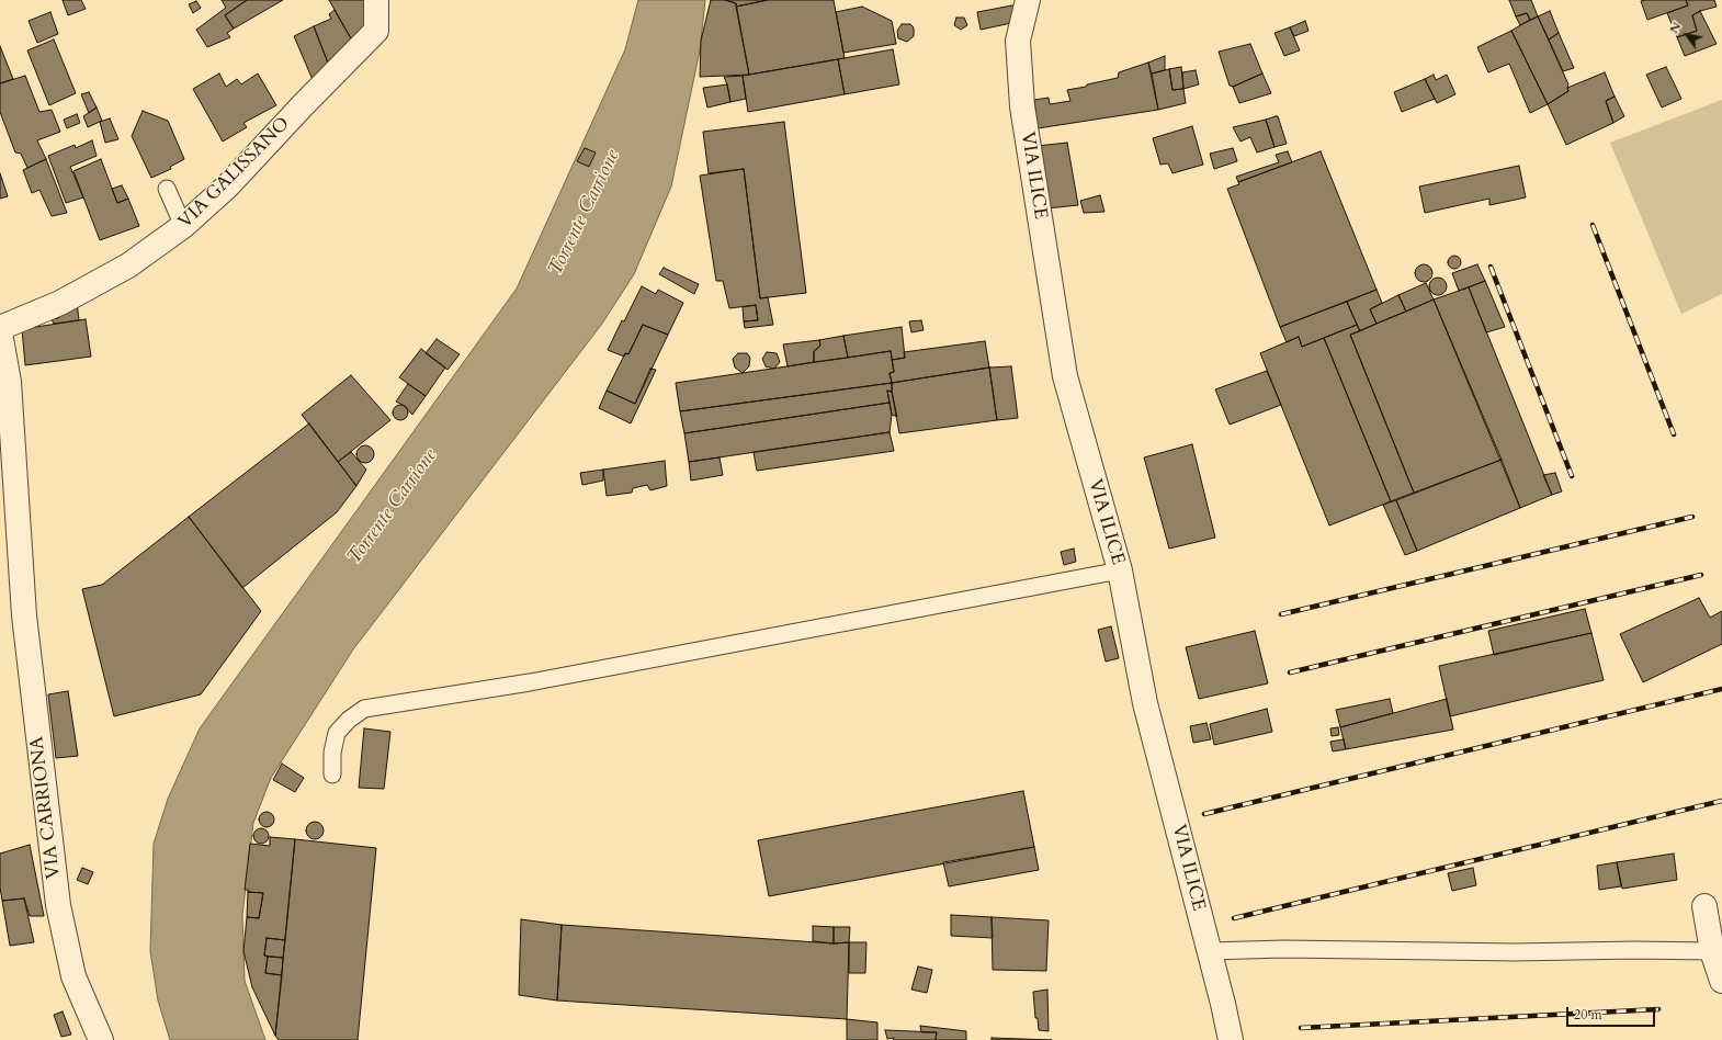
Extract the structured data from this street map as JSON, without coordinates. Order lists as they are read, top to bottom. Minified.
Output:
{"streets":{"street":["VIA GALISSANO","VIA ILICE","VIA CARRIONA"]},"water":["Torrente Carrione"],"scale_bar":"20 m","north":"top left"}
